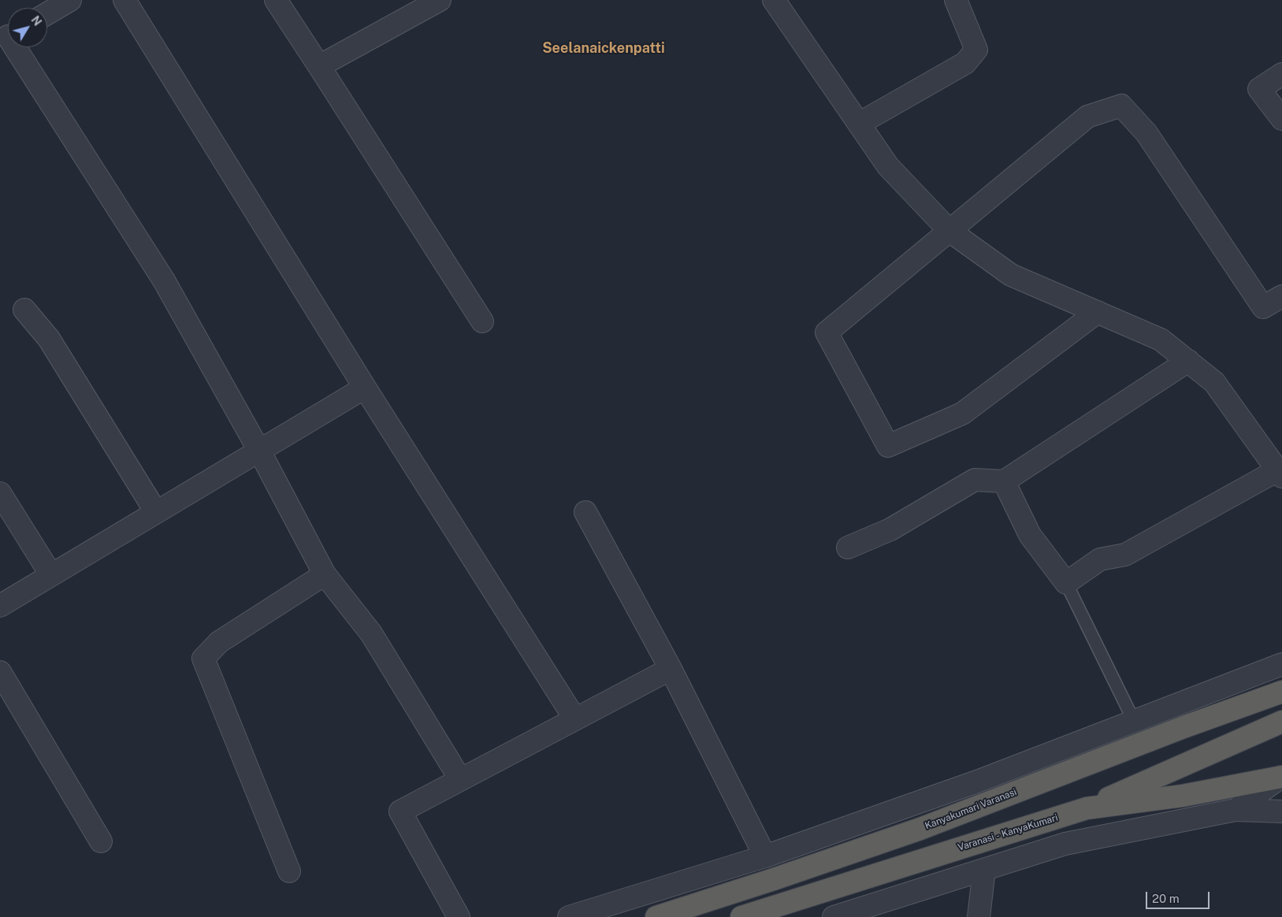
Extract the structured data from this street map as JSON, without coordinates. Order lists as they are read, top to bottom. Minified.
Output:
{"streets":{"highway":["Kanyakumari Varanasi","Varanasi - KanyaKumari"]},"districts":["Seelanaickenpatti"],"scale_bar":"20 m","north":"top right"}
